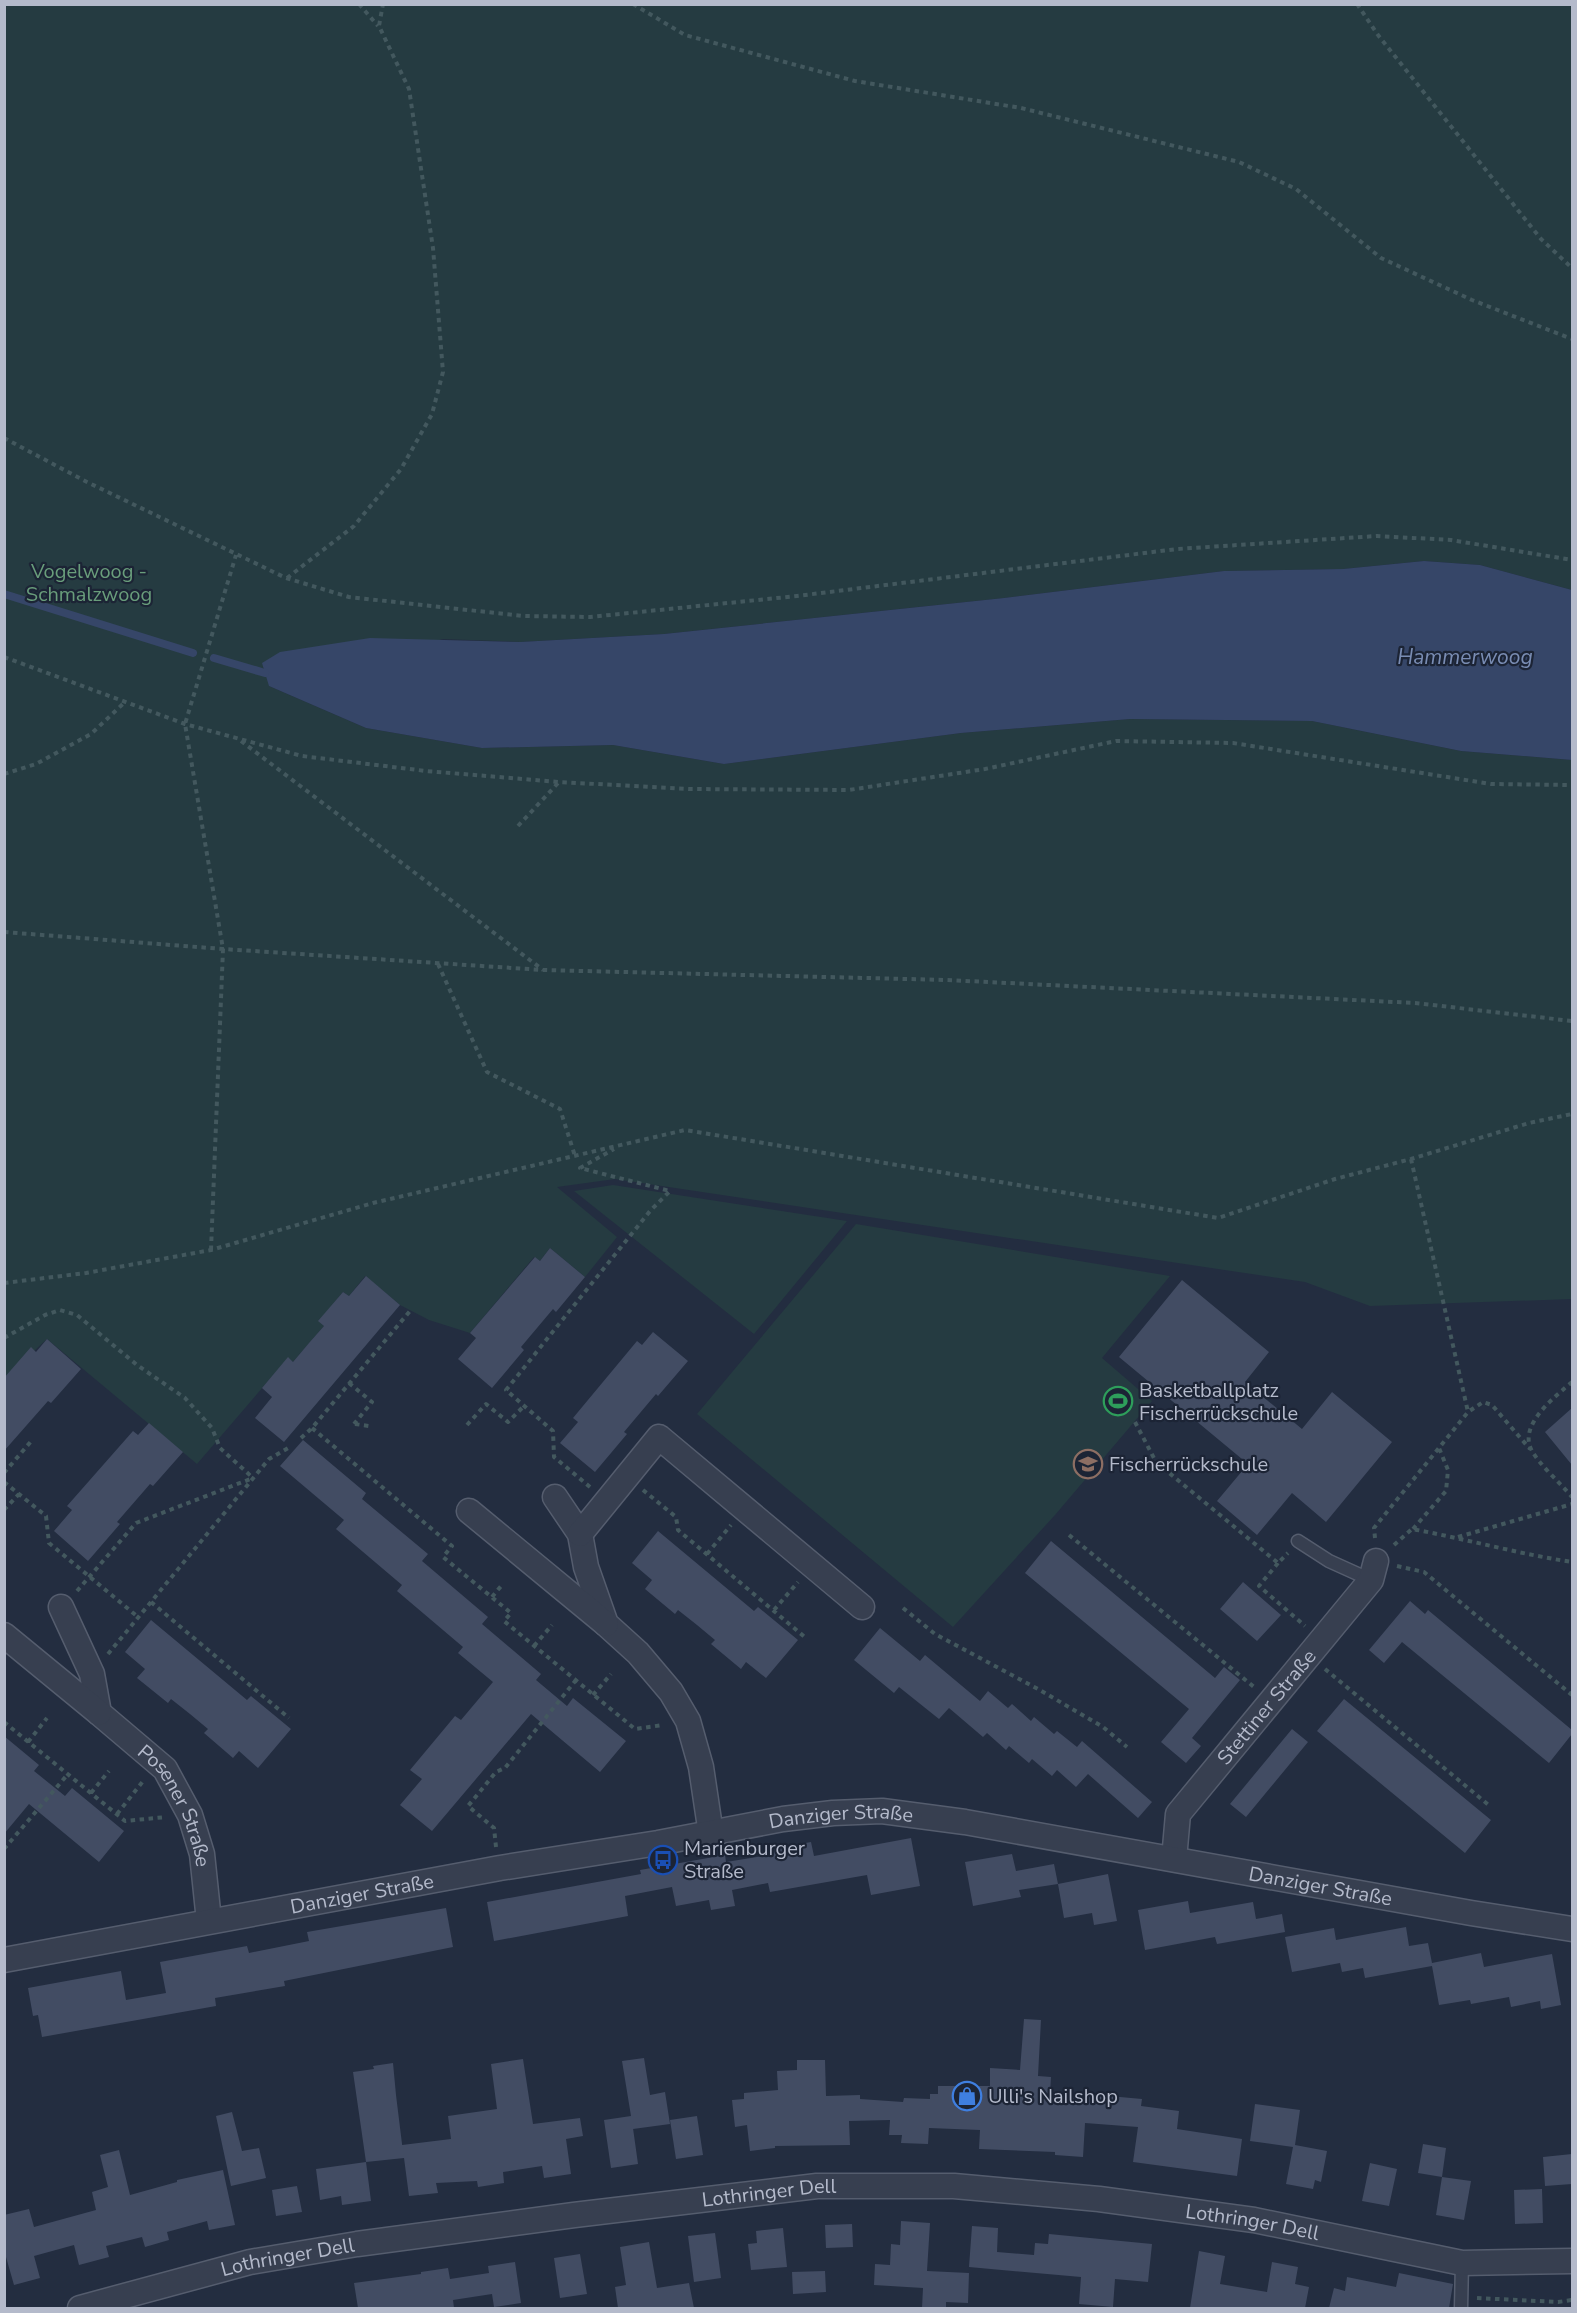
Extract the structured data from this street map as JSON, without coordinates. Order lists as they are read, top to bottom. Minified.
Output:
{"streets":{"street":["Stettiner Straße","Posener Straße","Danziger Straße","Lothringer Dell"]},"crossings":[["Stettiner Straße","Danziger Straße"],["Posener Straße","Danziger Straße"]],"water":["Hammerwoog"],"parks":["Vogelwoog - Schmalzwoog"],"places":{"sports":["Basketballplatz Fischerrückschule"],"school or university":["Fischerrückschule"],"bus stop":["Marienburger Straße"],"shop":["Ulli's Nailshop"]}}
